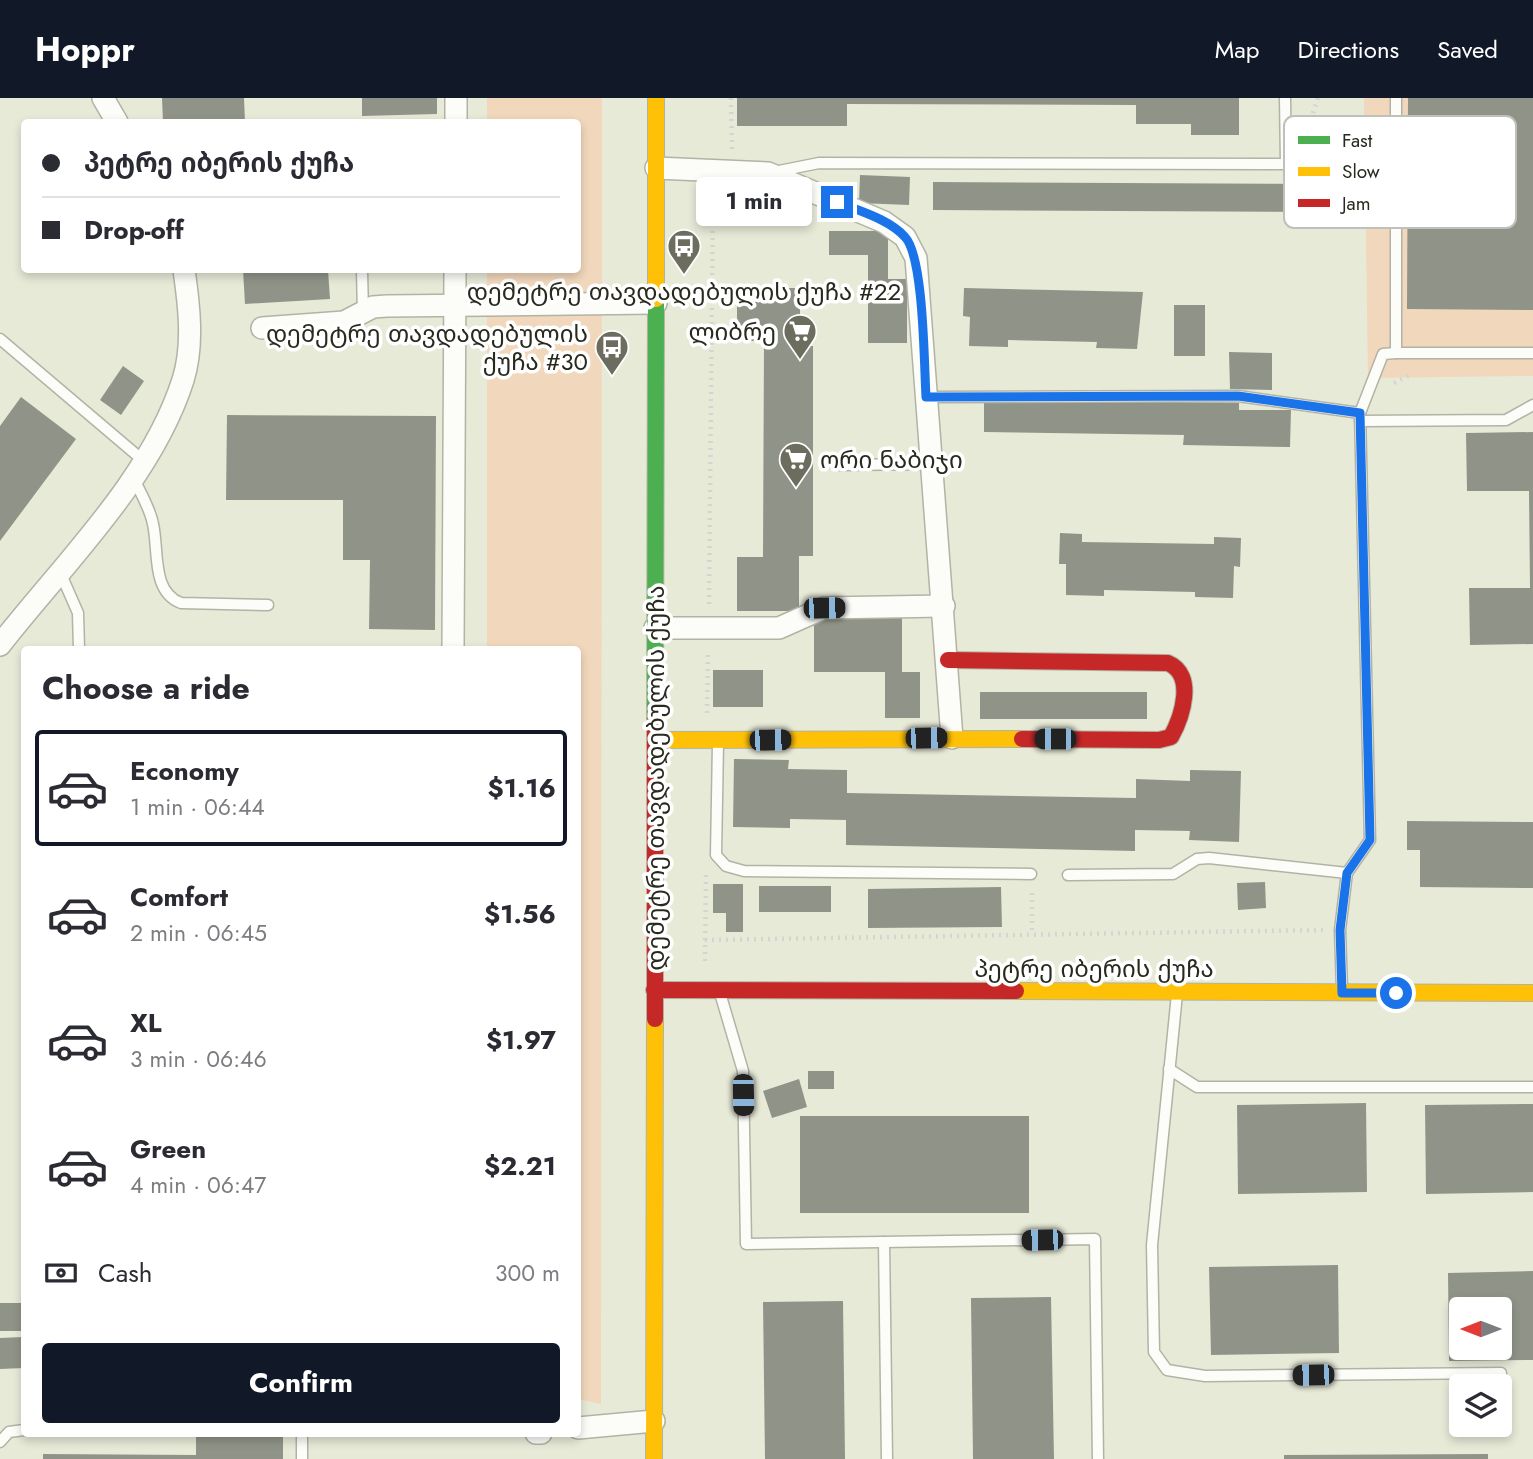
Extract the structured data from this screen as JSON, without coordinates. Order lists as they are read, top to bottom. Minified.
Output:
{"streets":{"street":["დემეტრე თავდადებულის ქუჩა","პეტრე იბერის ქუჩა"]},"crossings":[["დემეტრე თავდადებულის ქუჩა","პეტრე იბერის ქუჩა"]],"places":{"bus stop":["დემეტრე თავდადებულის ქუჩა #22","დემეტრე თავდადებულის ქუჩა #30"],"supermarket":["ლიბრე","ორი ნაბიჯი"]},"legend":["Fast","Slow","Jam"],"north":"left","page":{"header":"Hoppr","nav":["Map","Directions","Saved"],"banner":["პეტრე იბერის ქუჩა","Drop-off"],"bubble":"1 min","heading":"Choose a ride","list":[{"name":"Economy","note":"1 min · 06:44","value":"$1.16"},{"name":"Comfort","note":"2 min · 06:45","value":"$1.56"},{"name":"XL","note":"3 min · 06:46","value":"$1.97"},{"name":"Green","note":"4 min · 06:47","value":"$2.21"}],"pay":["Cash","300 m"],"buttons":"Confirm"}}
